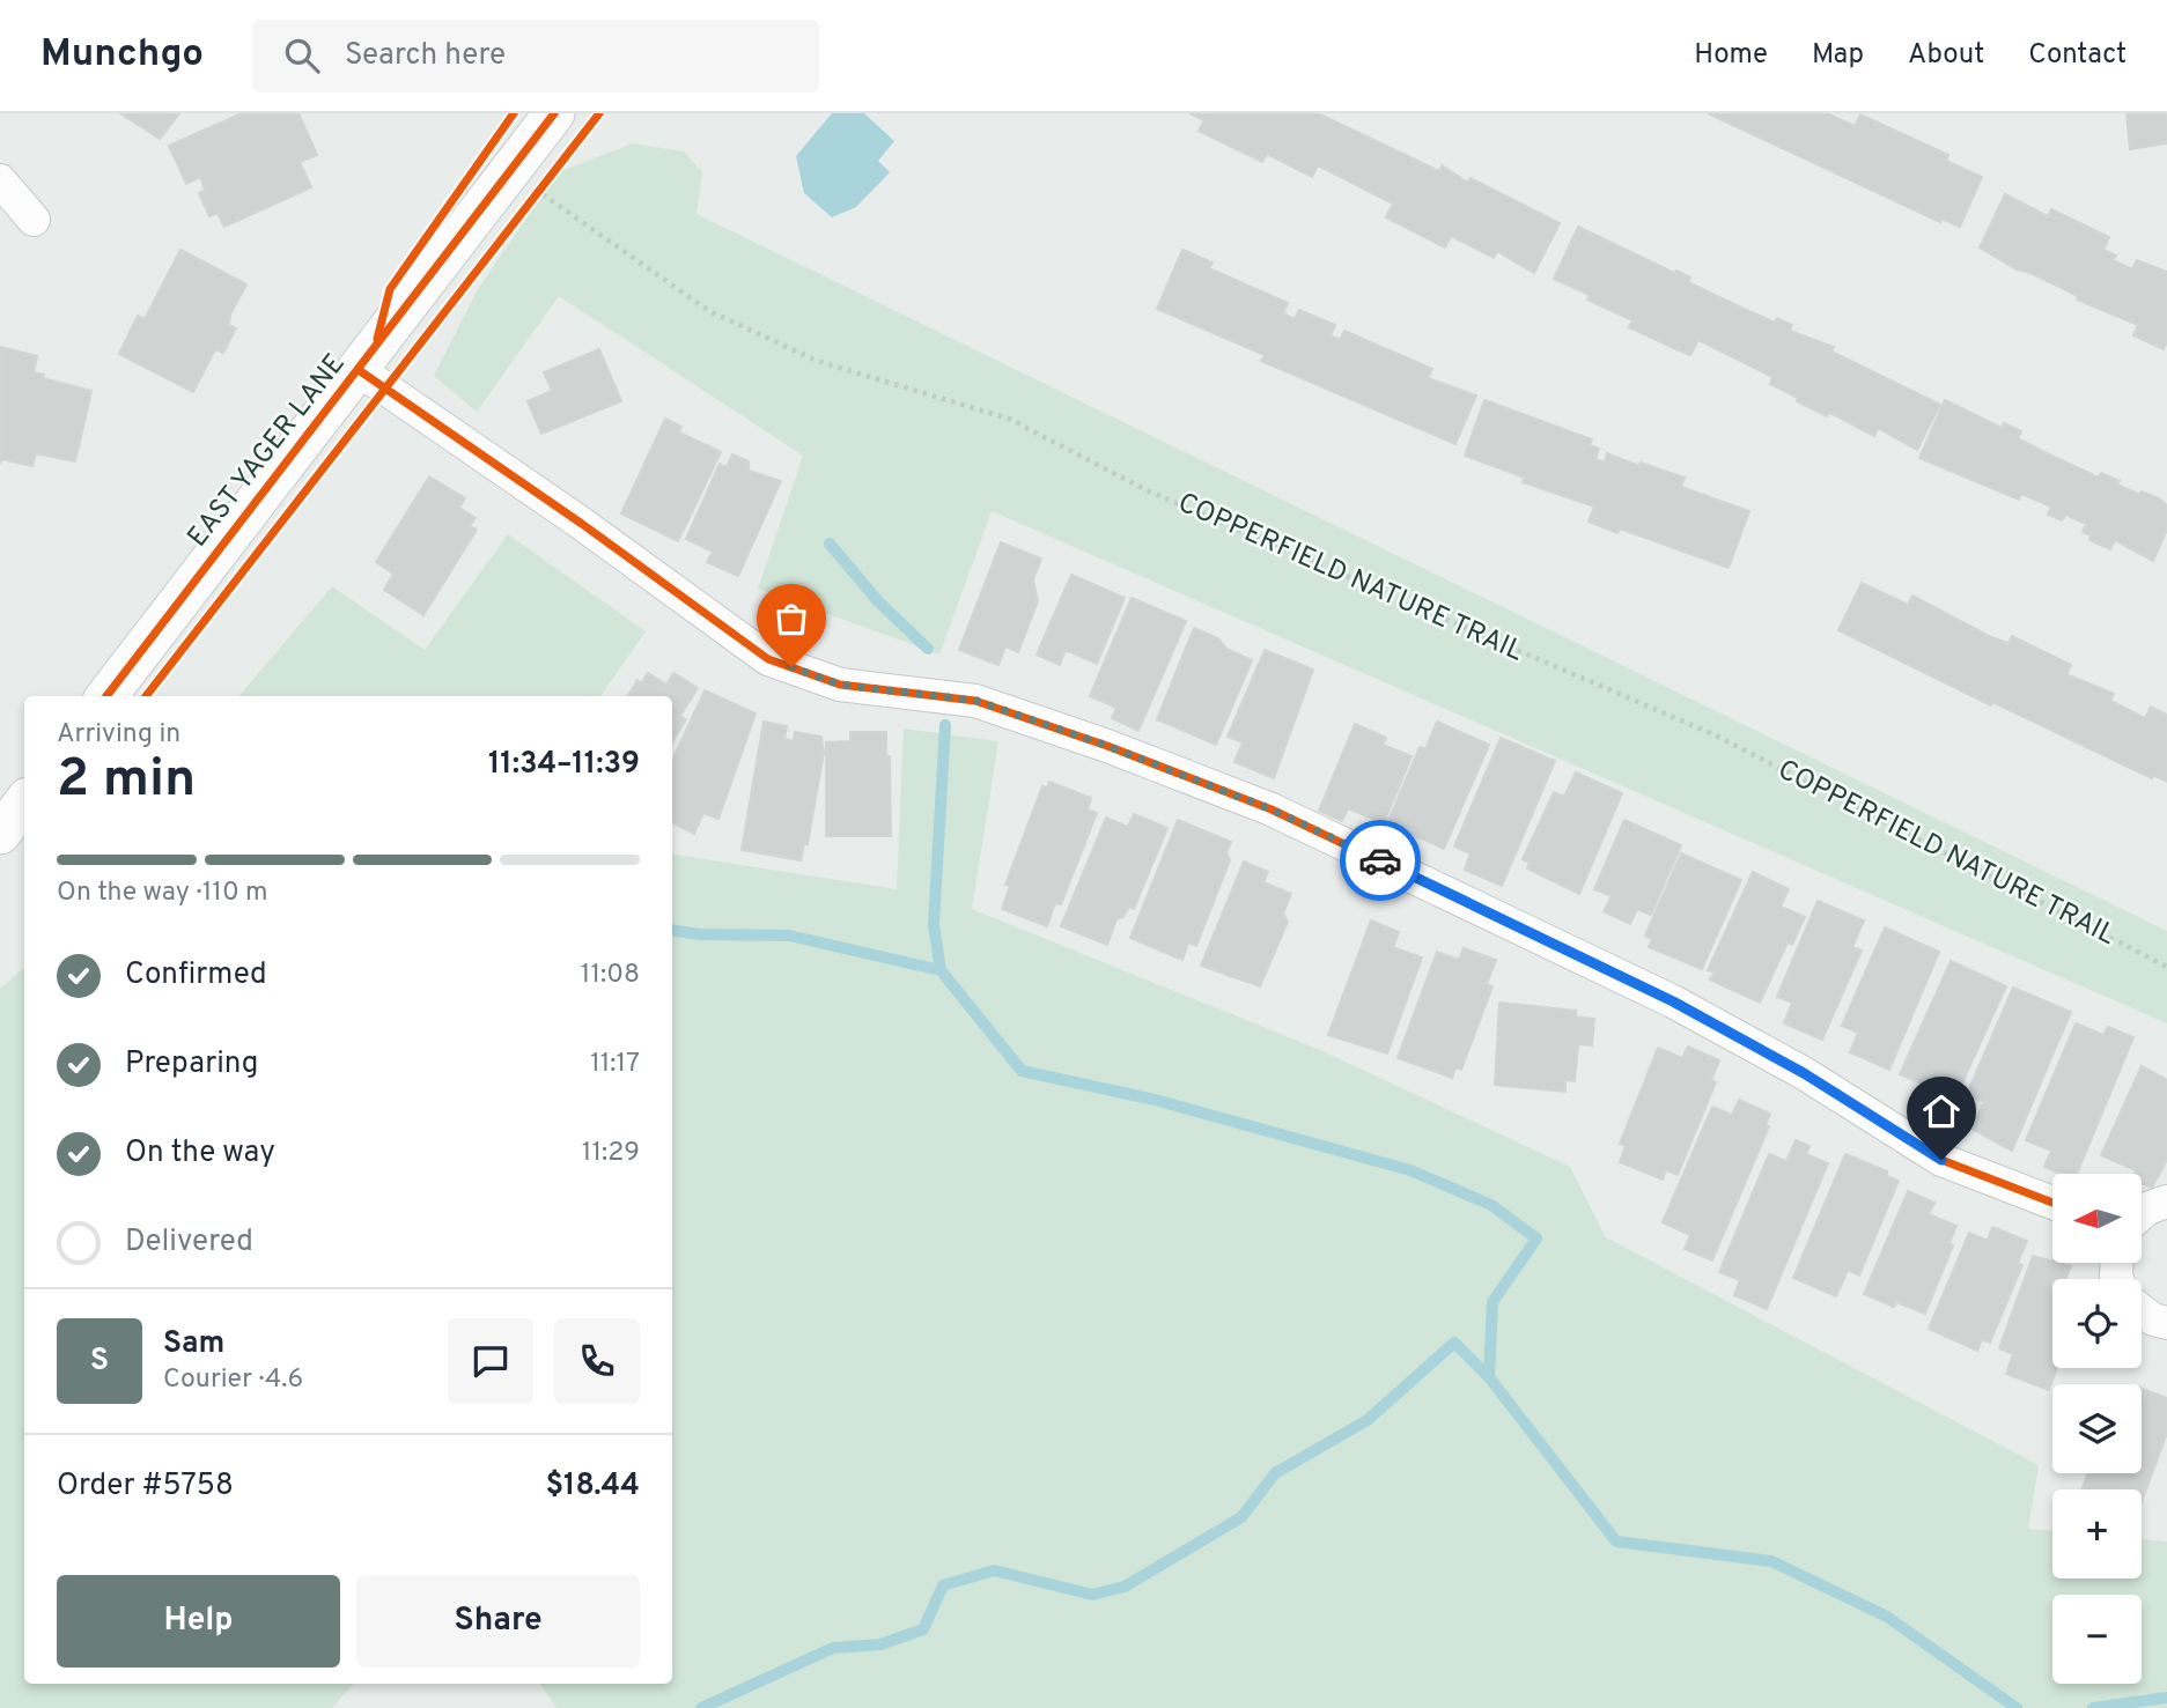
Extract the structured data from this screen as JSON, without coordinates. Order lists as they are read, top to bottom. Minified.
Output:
{"streets":{"street":["EAST YAGER LANE"],"path":["COPPERFIELD NATURE TRAIL"]},"north":"left","page":{"header":"Munchgo","search":"Search here","nav":["Home","Map","About","Contact"],"heading":["2 min","Arriving in","11:34–11:39"],"panel":["Sam","Courier · 4.6","Order #5758","$18.44"],"bar":"On the way · 110 m","list":[["Confirmed","11:08"],["Preparing","11:17"],["On the way","11:29"],"Delivered"],"map_buttons":["+","−"],"round":"S","buttons":["Help","Share"]}}
